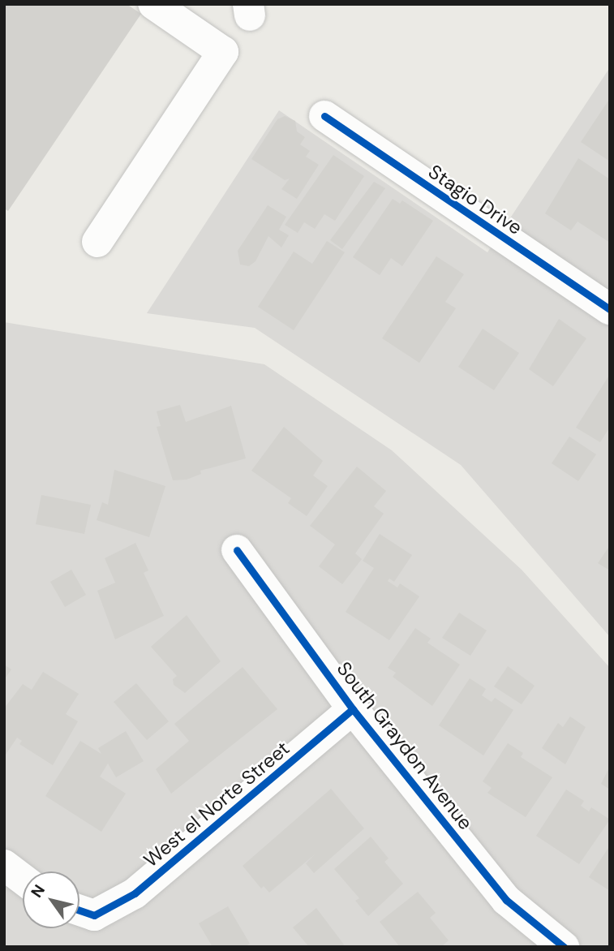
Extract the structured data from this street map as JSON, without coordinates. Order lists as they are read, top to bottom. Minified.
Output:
{"streets":{"street":["Stagio Drive","South Graydon Avenue","West el Norte Street"]},"crossings":[["South Graydon Avenue","West el Norte Street"]],"north":"top left"}
